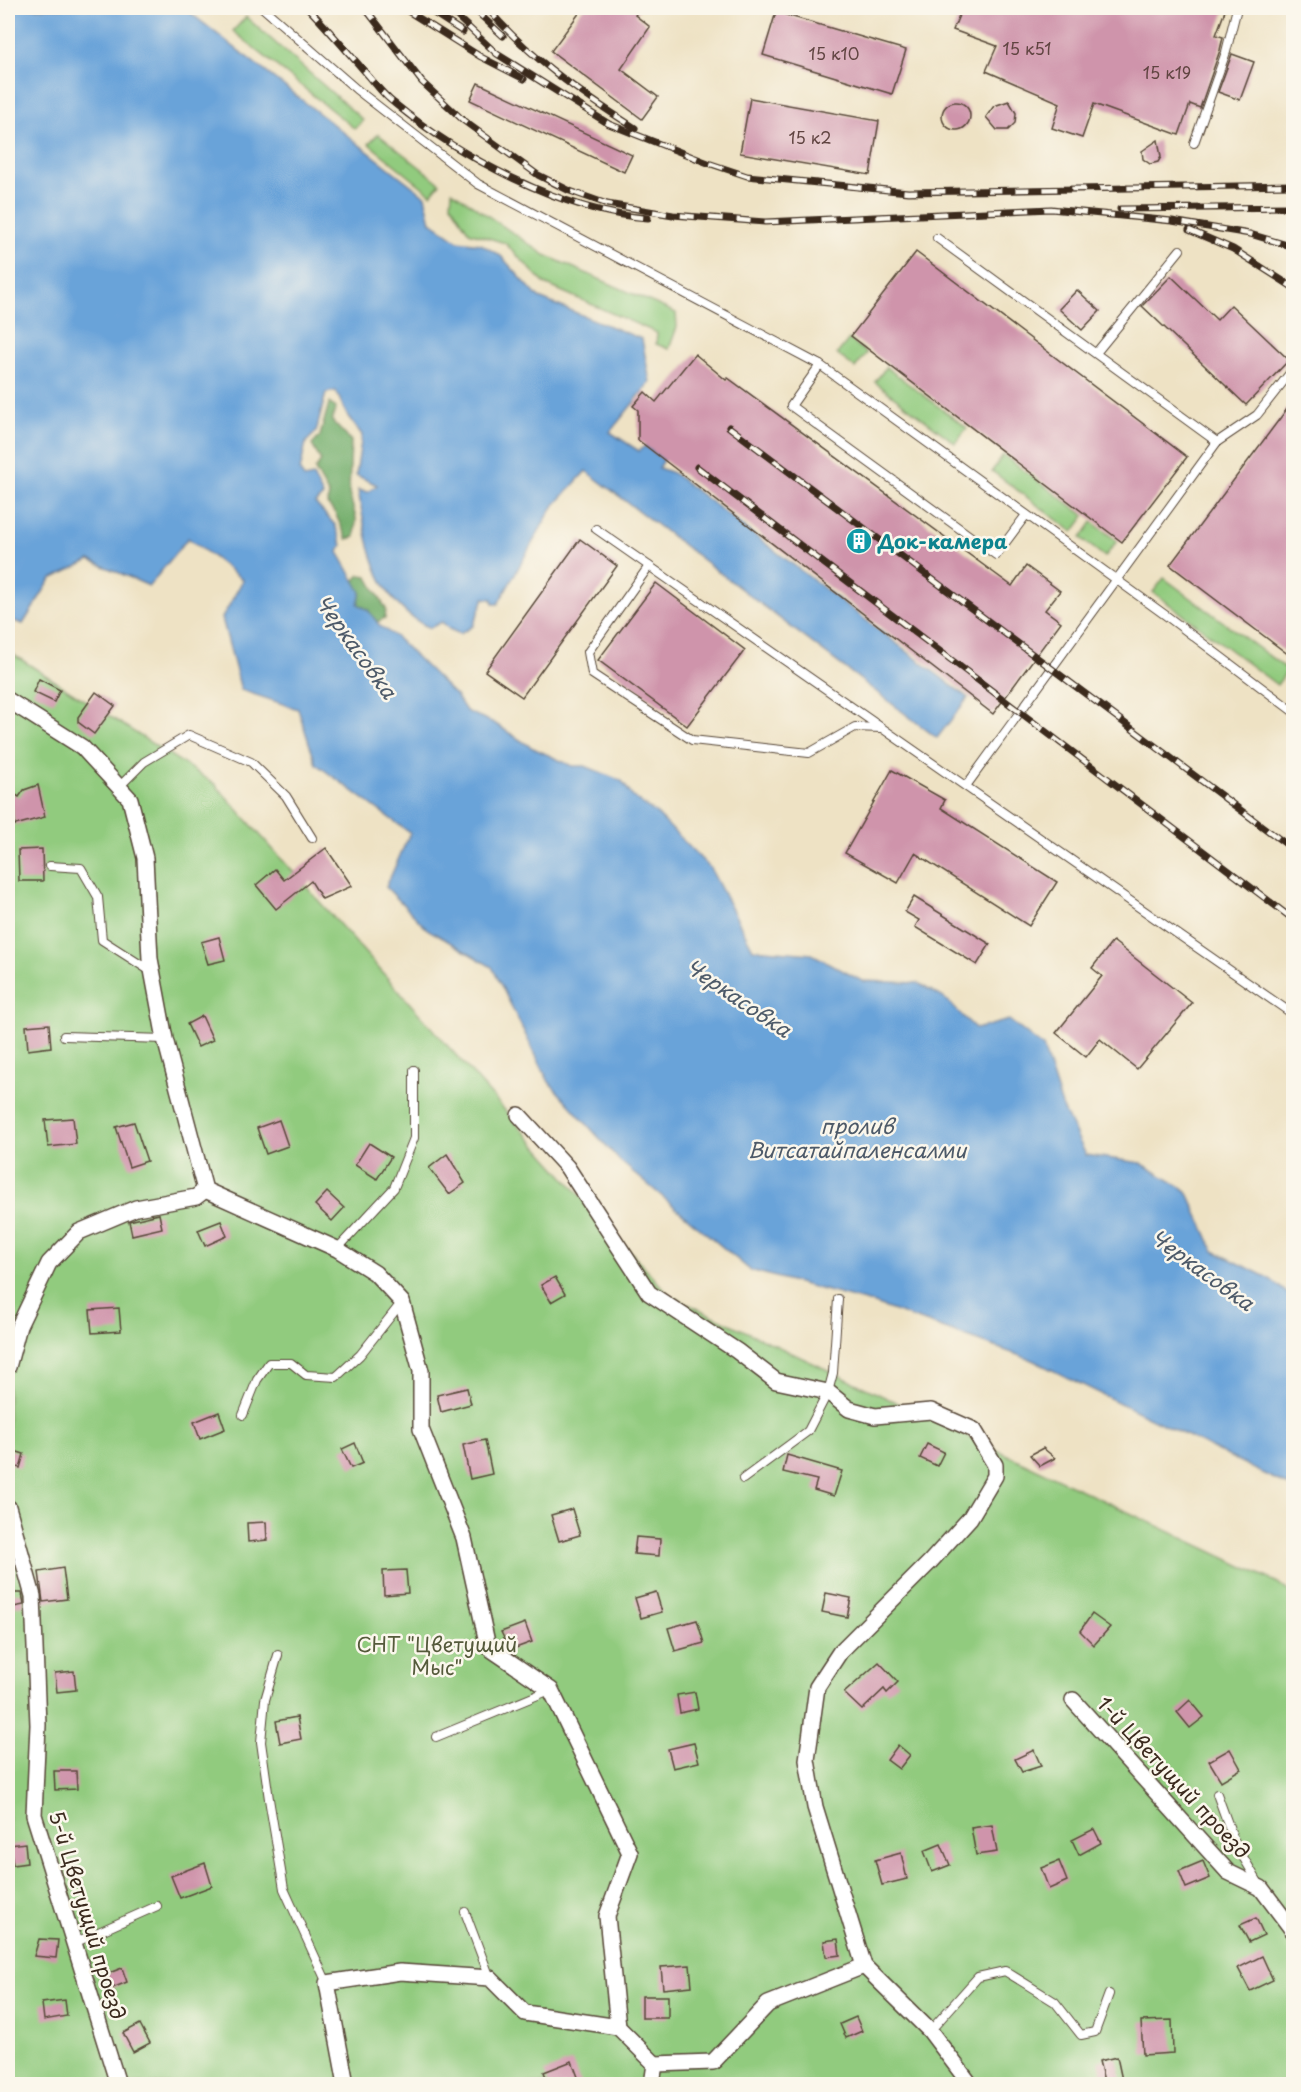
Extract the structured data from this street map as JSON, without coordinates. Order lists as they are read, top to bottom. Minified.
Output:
{"streets":{"street":["1-й Цветущий проезд","5-й Цветущий проезд"]},"water":["Черкасовка","пролив Витсатайпаленсалми"],"parks":["СНТ \"Цветущий Мыс\""],"places":{"building":["Док-камера"]},"house_numbers":["15 к51","15 к10","15 к19","15 к2"]}
